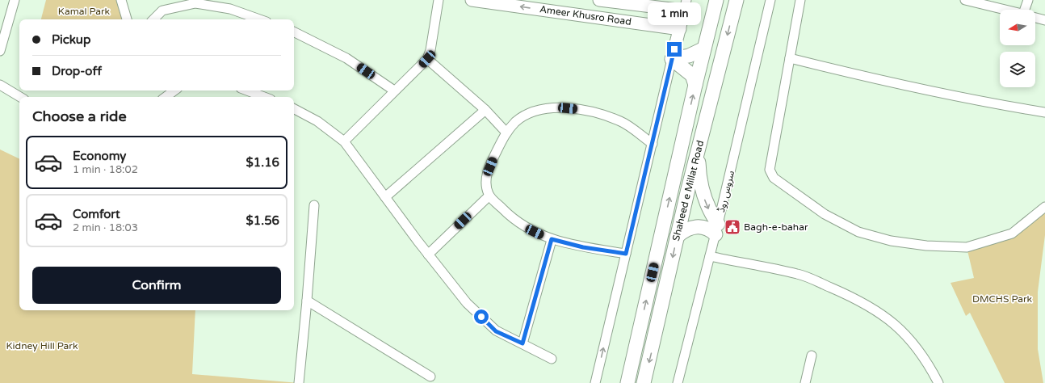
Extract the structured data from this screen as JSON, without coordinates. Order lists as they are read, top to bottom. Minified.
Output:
{"streets":{"main road":["Ameer Khusro Road","Shaheed e Millat Road"],"street":["سروس روڈ"]},"parks":["Kamal Park","DMCHS Park","Kidney Hill Park"],"places":{"public building":["Bagh-e-bahar"]},"north":"left","page":{"bubble":"1 min","banner":["Pickup","Drop-off"],"heading":"Choose a ride","list":[{"name":"Economy","note":"1 min · 18:02","value":"$1.16"},{"name":"Comfort","note":"2 min · 18:03","value":"$1.56"}],"buttons":"Confirm"}}
